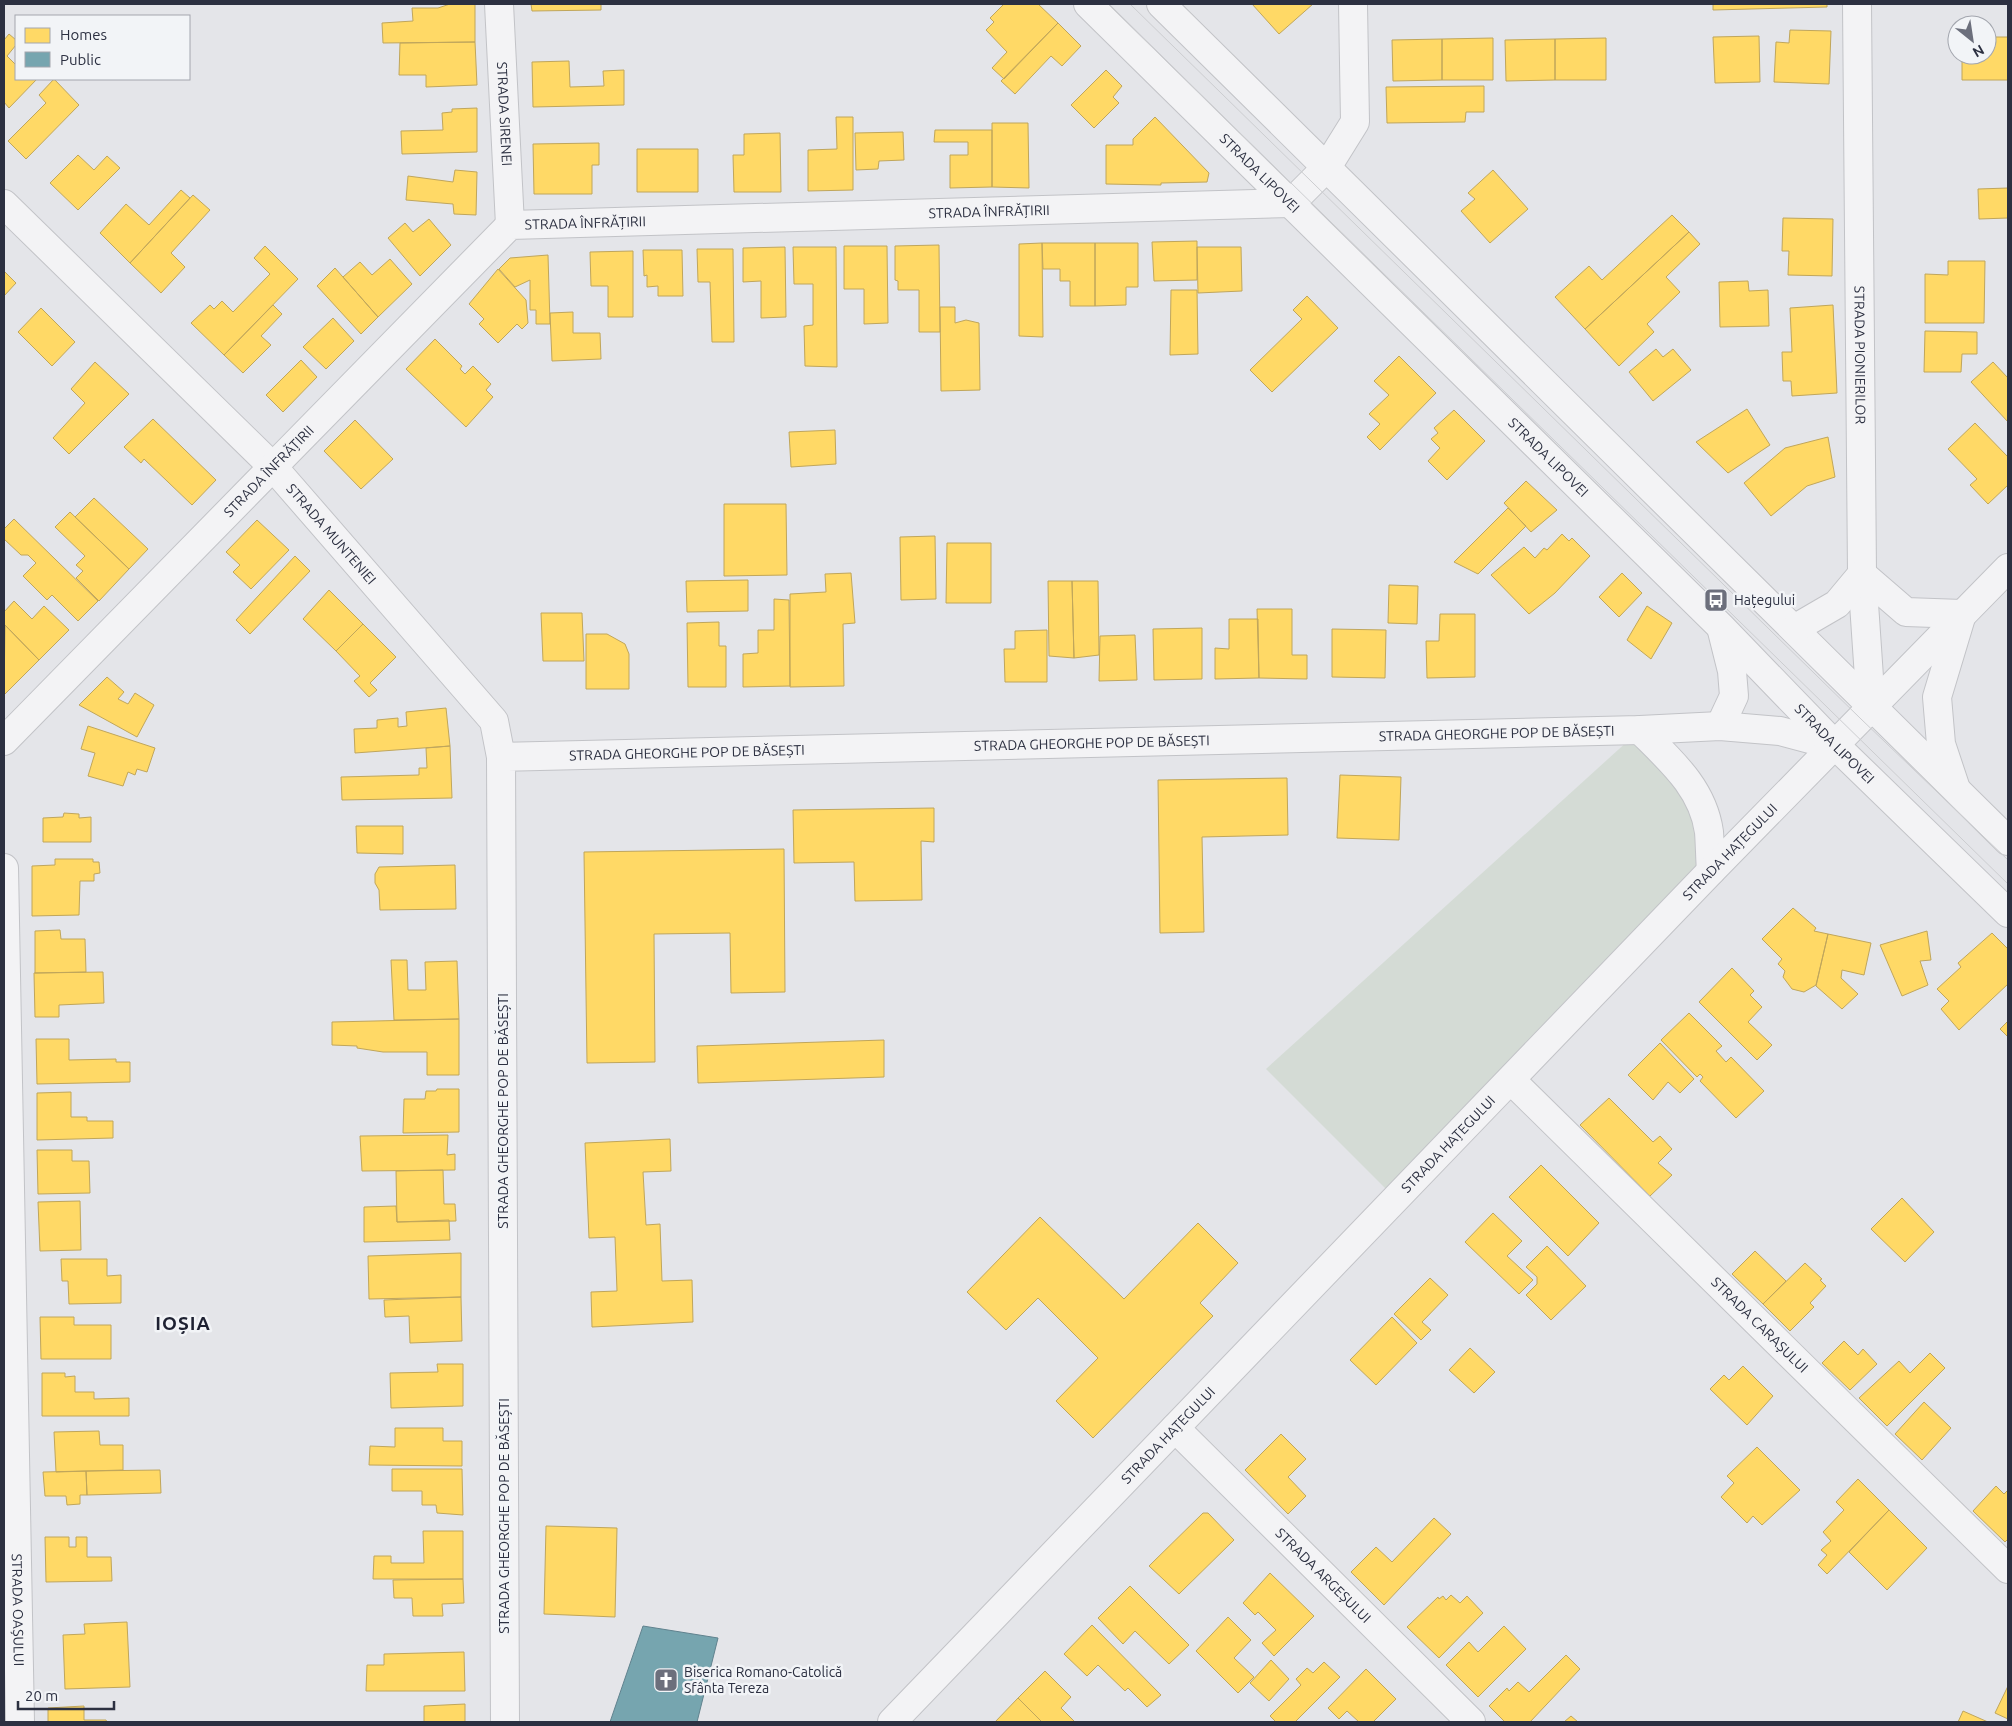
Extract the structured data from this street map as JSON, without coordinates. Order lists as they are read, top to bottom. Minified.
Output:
{"streets":{"street":["STRADA SIRENEI","STRADA LIPOVEI","STRADA ÎNFRĂȚIRII","STRADA PIONIERILOR","STRADA MUNTENIEI","STRADA GHEORGHE POP DE BĂSEȘTI","STRADA HAȚEGULUI","STRADA CARAȘULUI","STRADA ARGEȘULUI","STRADA OAȘULUI"]},"crossings":[["STRADA SIRENEI","STRADA ÎNFRĂȚIRII"],["STRADA LIPOVEI","STRADA ÎNFRĂȚIRII"],["STRADA LIPOVEI","STRADA GHEORGHE POP DE BĂSEȘTI"],["STRADA LIPOVEI","STRADA HAȚEGULUI"],["STRADA ÎNFRĂȚIRII","STRADA MUNTENIEI"],["STRADA PIONIERILOR","STRADA HAȚEGULUI"],["STRADA MUNTENIEI","STRADA GHEORGHE POP DE BĂSEȘTI"],["STRADA GHEORGHE POP DE BĂSEȘTI","STRADA HAȚEGULUI"],["STRADA HAȚEGULUI","STRADA CARAȘULUI"],["STRADA HAȚEGULUI","STRADA ARGEȘULUI"]],"districts":["IOȘIA"],"places":{"bus stop":["Hațegului"],"church":["Biserica Romano-Catolică Sfânta Tereza"]},"legend":["Homes","Public"],"scale_bar":"20 m","north":"bottom right"}
